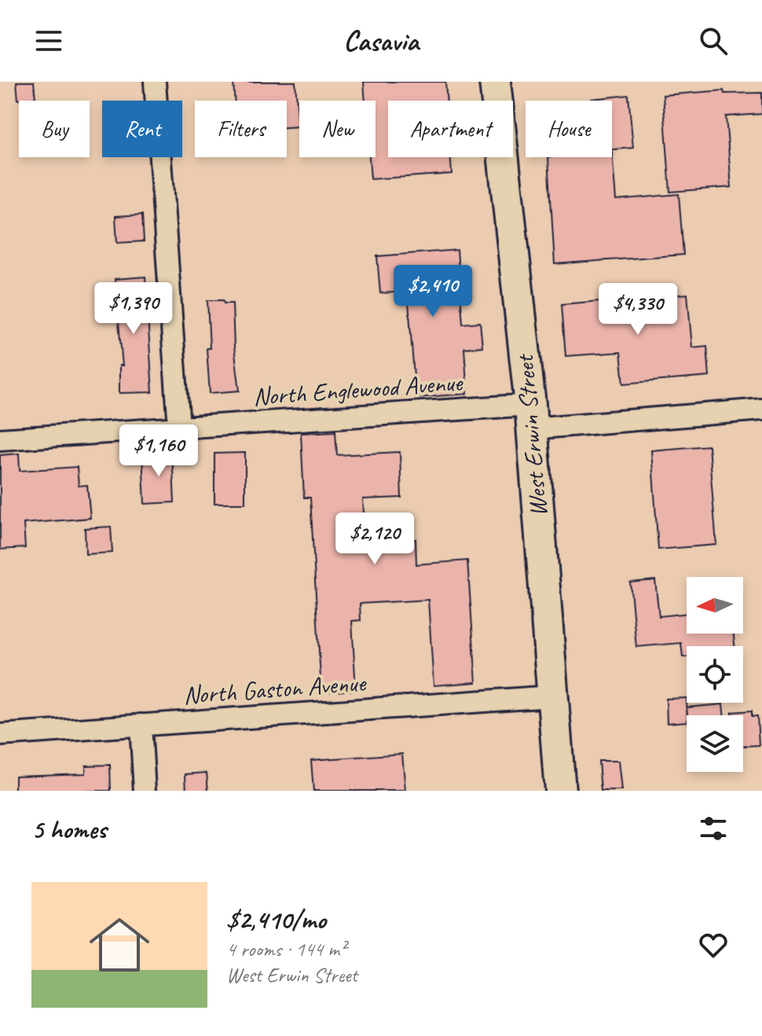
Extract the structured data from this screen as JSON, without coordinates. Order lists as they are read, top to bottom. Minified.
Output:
{"streets":{"main road":["West Erwin Street"],"street":["North Englewood Avenue","North Gaston Avenue"]},"crossings":[["North Englewood Avenue","West Erwin Street"],["West Erwin Street","North Gaston Avenue"]],"north":"left","page":{"header":"Casavia","chip":["Buy","Rent","Filters","New","Apartment","House"],"price":["$2,410","$1,390","$4,330","$1,160","$2,120"],"heading":"5 homes","list":[{"name":"$2,410/mo","note":"4 rooms · 144 m² · West Erwin Street"}]}}
